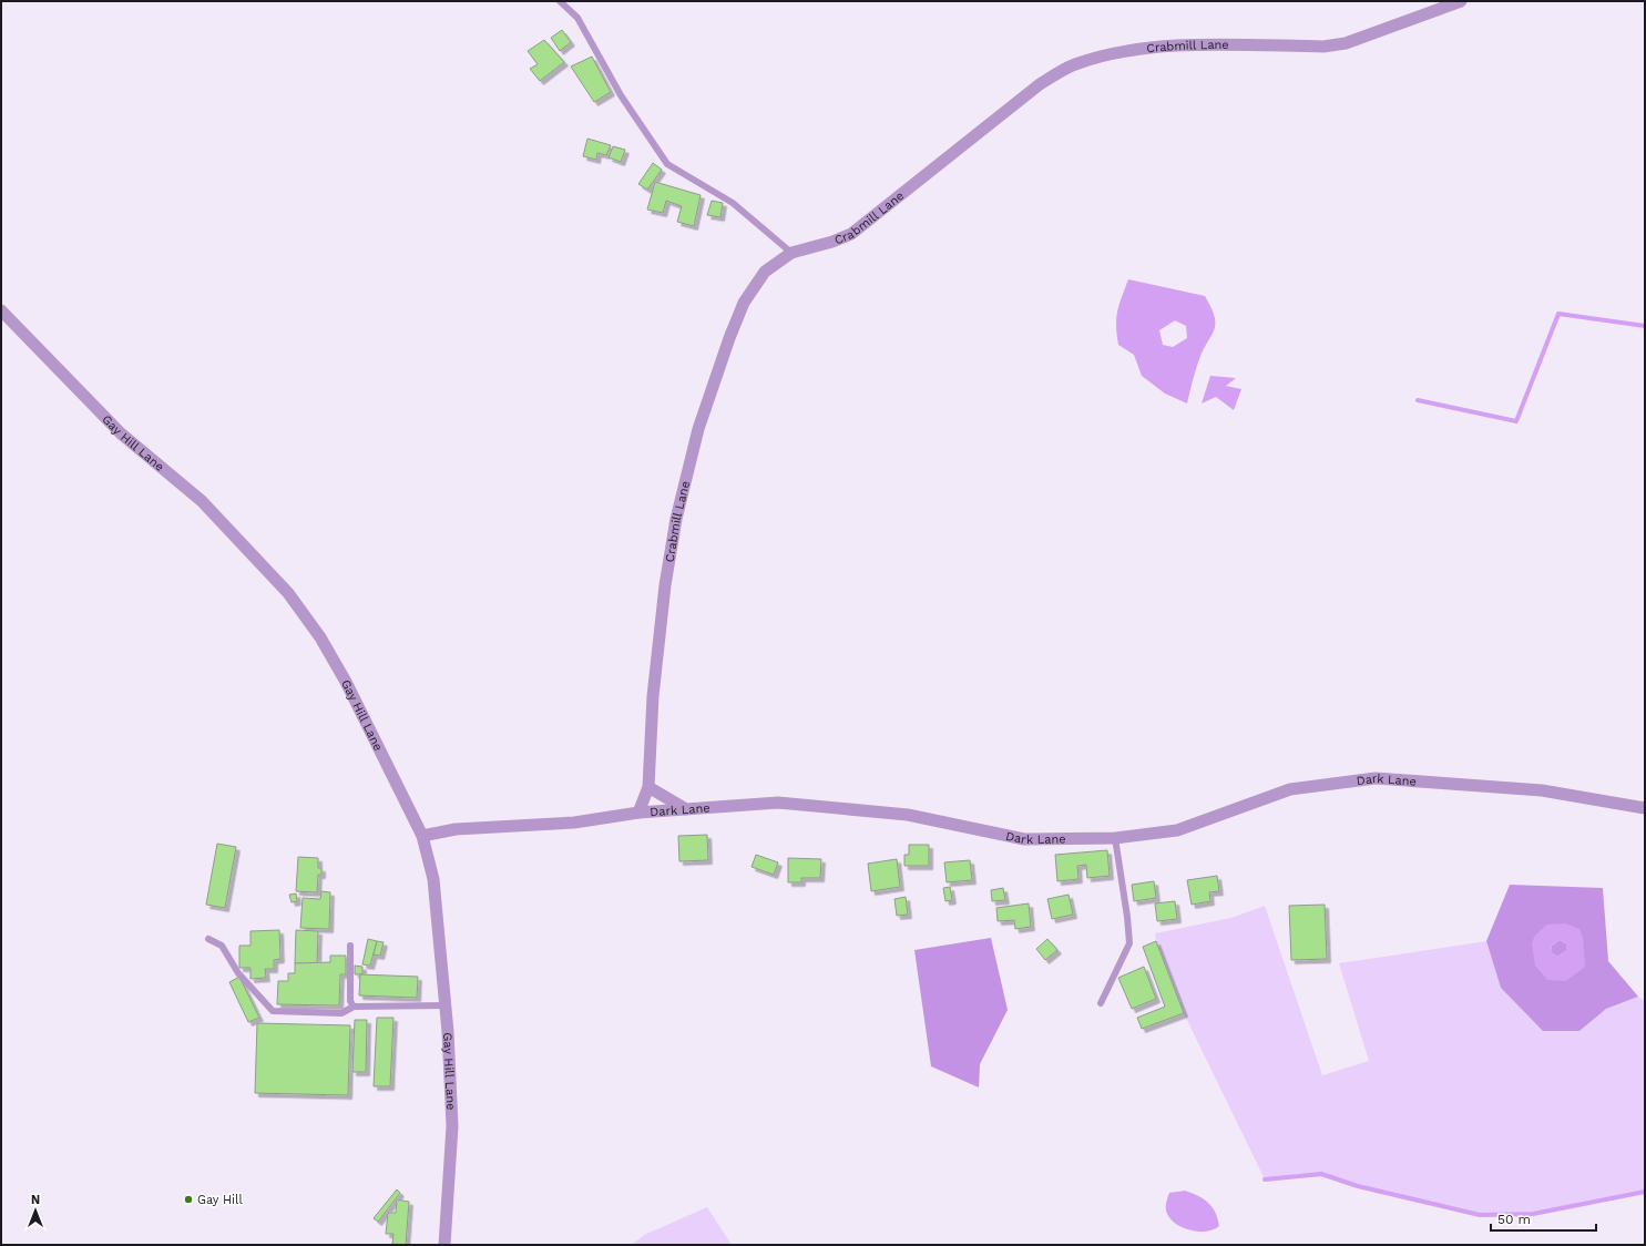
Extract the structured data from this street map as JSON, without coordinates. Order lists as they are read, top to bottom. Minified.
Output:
{"streets":{"street":["Crabmill Lane","Gay Hill Lane","Dark Lane"]},"crossings":[["Crabmill Lane","Dark Lane"],["Gay Hill Lane","Dark Lane"]],"places":["Gay Hill"],"scale_bar":"50 m","north":"top"}
